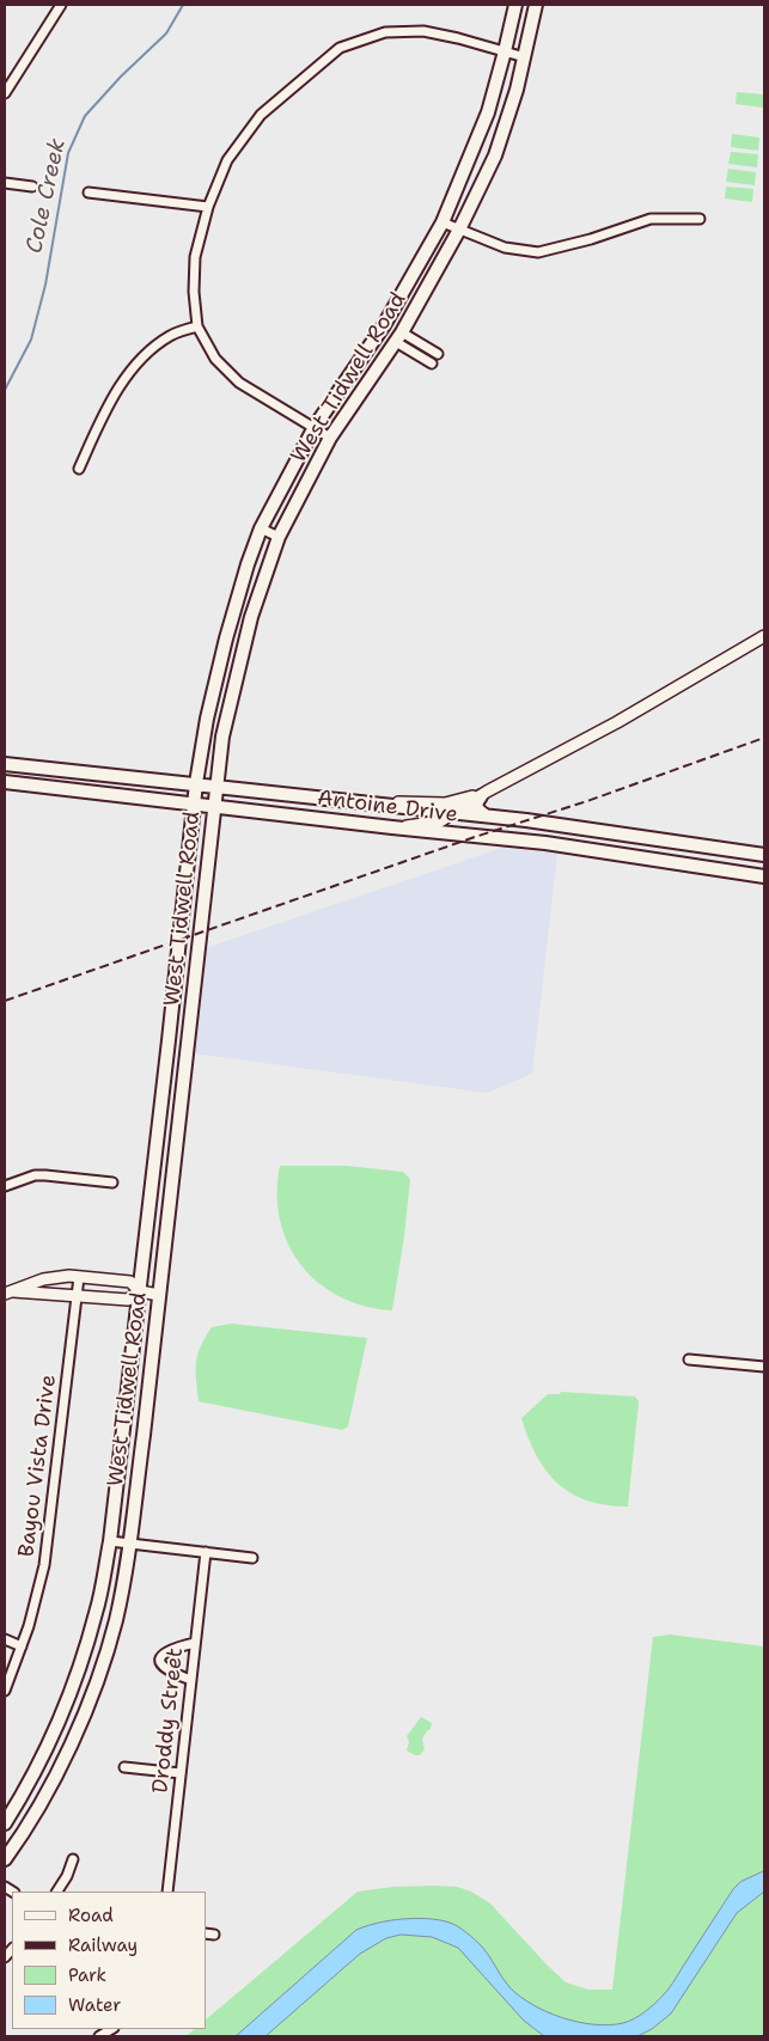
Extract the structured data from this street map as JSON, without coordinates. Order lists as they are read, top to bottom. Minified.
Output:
{"streets":{"main road":["West Tidwell Road","Antoine Drive"],"street":["Bayou Vista Drive","Droddy Street"]},"crossings":[["West Tidwell Road","Antoine Drive"]],"water":["Cole Creek"],"legend":["Road","Railway","Park","Water"]}
